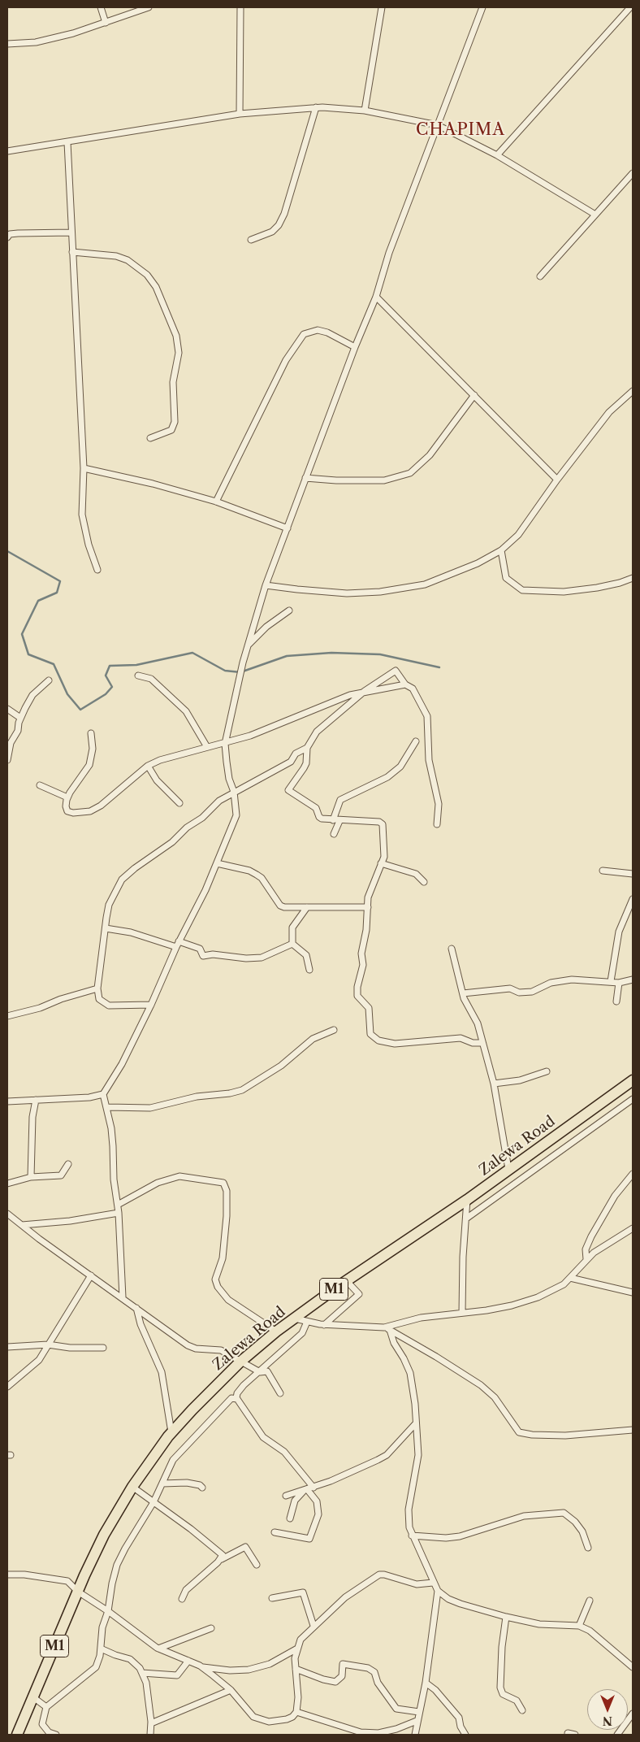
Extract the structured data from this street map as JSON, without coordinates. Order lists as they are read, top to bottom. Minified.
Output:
{"streets":{"highway":["Zalewa Road","M1"]},"districts":["CHAPIMA"],"north":"bottom"}
